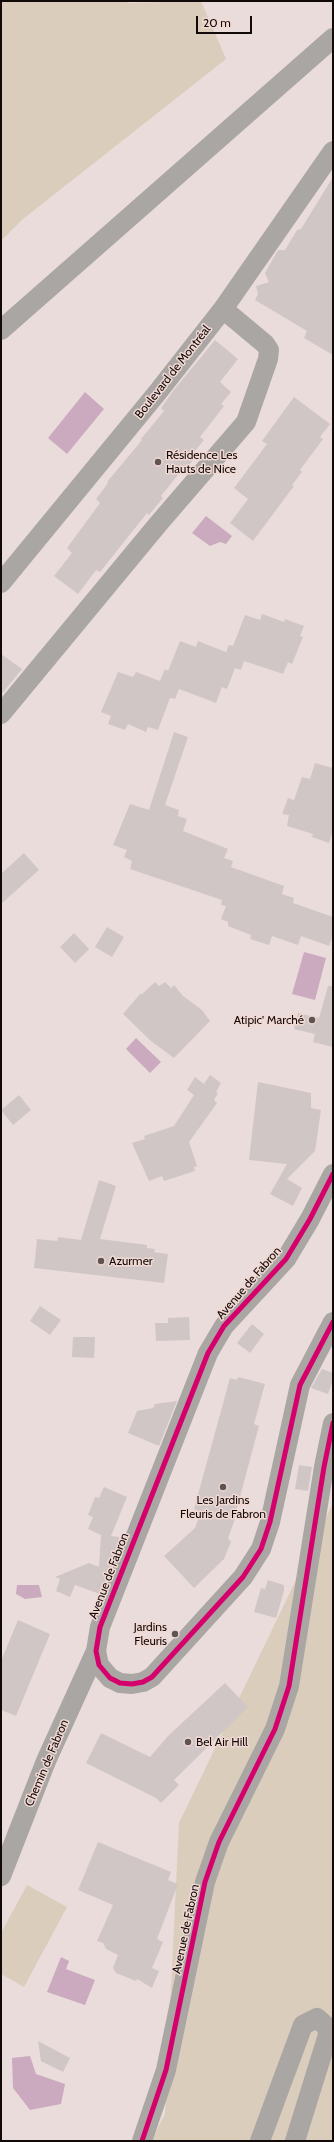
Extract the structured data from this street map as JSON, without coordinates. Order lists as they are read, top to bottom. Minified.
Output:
{"streets":{"street":["Boulevard de Montréal","Avenue de Fabron","Chemin de Fabron"]},"crossings":[["Avenue de Fabron","Chemin de Fabron"]],"places":["Résidence Les Hauts de Nice","Atipic' Marché","Azurmer","Les Jardins Fleuris de Fabron","Jardins Fleuris","Bel Air Hill"],"scale_bar":"20 m"}
